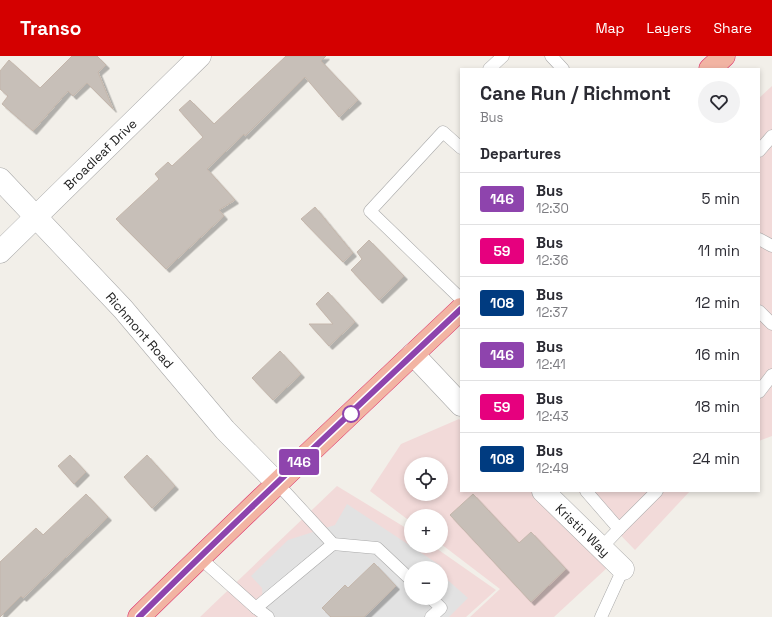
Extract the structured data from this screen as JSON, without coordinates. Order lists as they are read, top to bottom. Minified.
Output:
{"streets":{"street":["Broadleaf Drive","Richmont Road","Kristin Way"]},"crossings":[["Broadleaf Drive","Richmont Road"]],"lines":["bus line 146"],"page":{"header":"Transo","nav":["Map","Layers","Share"],"on_map":"146","heading":[["Cane Run / Richmont","Bus"],"Departures"],"list":[{"mark":"146","name":"Bus","note":"12:30","value":"5 min"},{"mark":"59","name":"Bus","note":"12:36","value":"11 min"},{"mark":"108","name":"Bus","note":"12:37","value":"12 min"},{"mark":"146","name":"Bus","note":"12:41","value":"16 min"},{"mark":"59","name":"Bus","note":"12:43","value":"18 min"},{"mark":"108","name":"Bus","note":"12:49","value":"24 min"}],"map_buttons":["+","−"]}}
